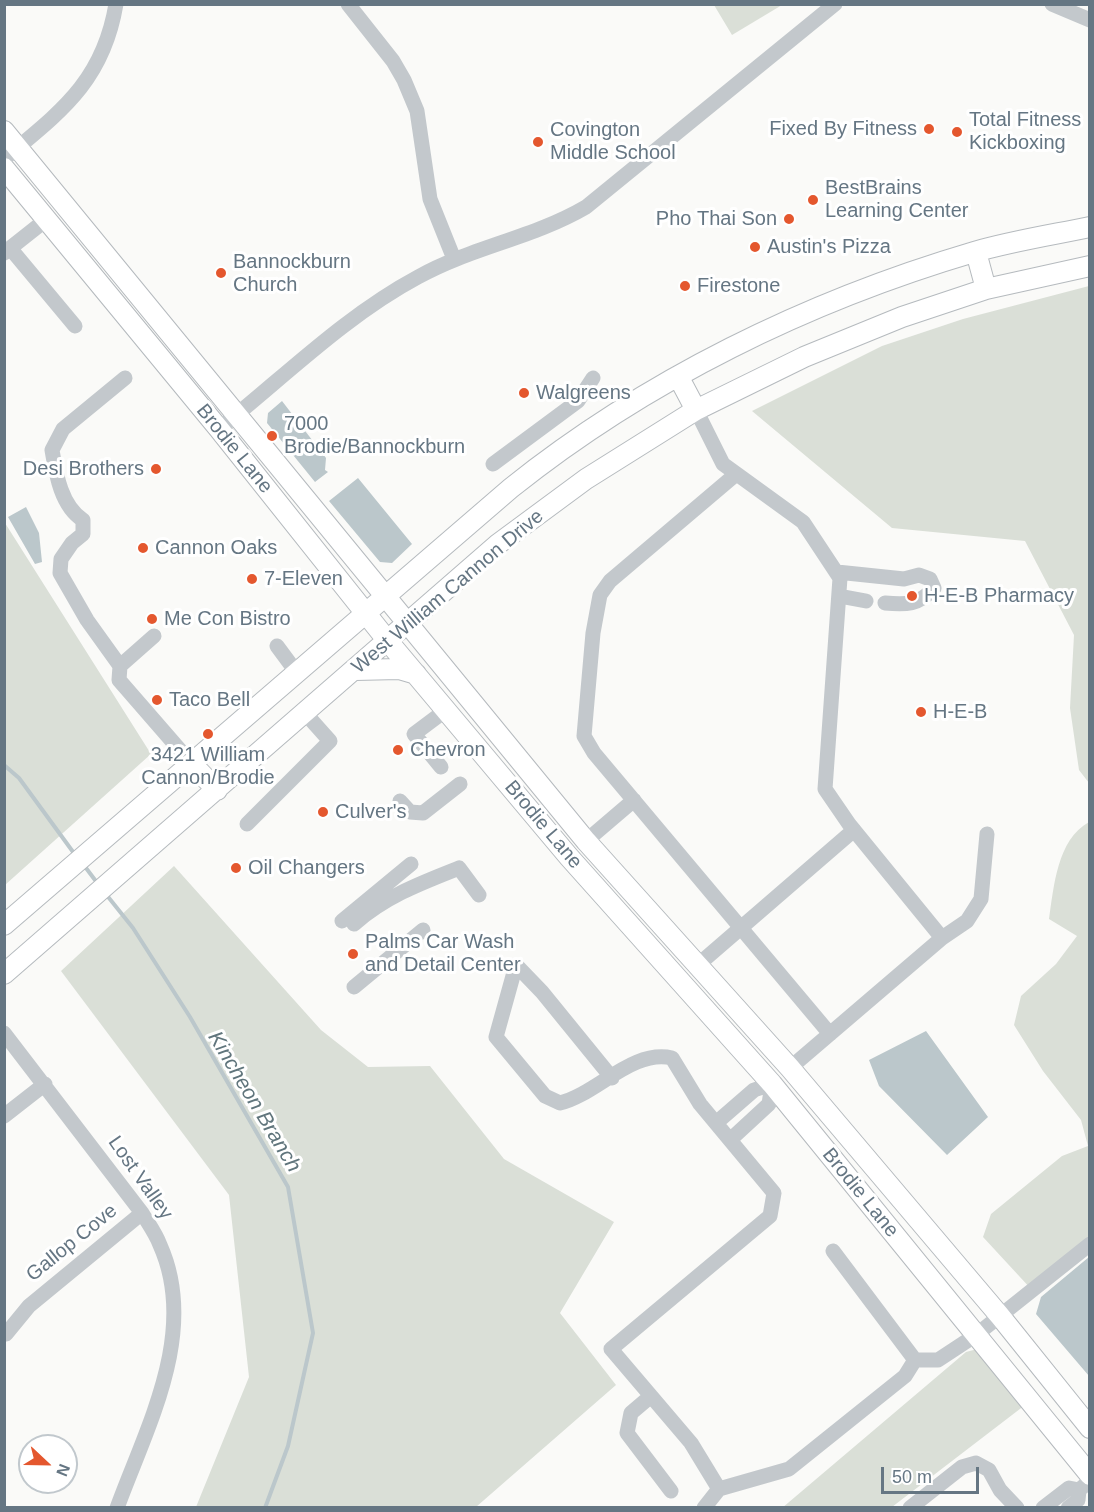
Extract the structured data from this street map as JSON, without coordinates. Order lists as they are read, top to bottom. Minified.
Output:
{"streets":{"main road":["Brodie Lane","West William Cannon Drive"],"street":["Lost Valley","Gallop Cove"]},"crossings":[["Brodie Lane","West William Cannon Drive"],["Lost Valley","Gallop Cove"]],"water":["Kincheon Branch"],"places":["Fixed By Fitness","Total Fitness Kickboxing","Covington Middle School","BestBrains Learning Center","Pho Thai Son","Austin's Pizza","Bannockburn Church","Firestone","Walgreens","7000 Brodie/Bannockburn","Desi Brothers","Cannon Oaks","7-Eleven","H-E-B Pharmacy","Me Con Bistro","Taco Bell","H-E-B","3421 William Cannon/Brodie","Chevron","Culver's","Oil Changers","Palms Car Wash and Detail Center"],"scale_bar":"50 m","north":"right"}
